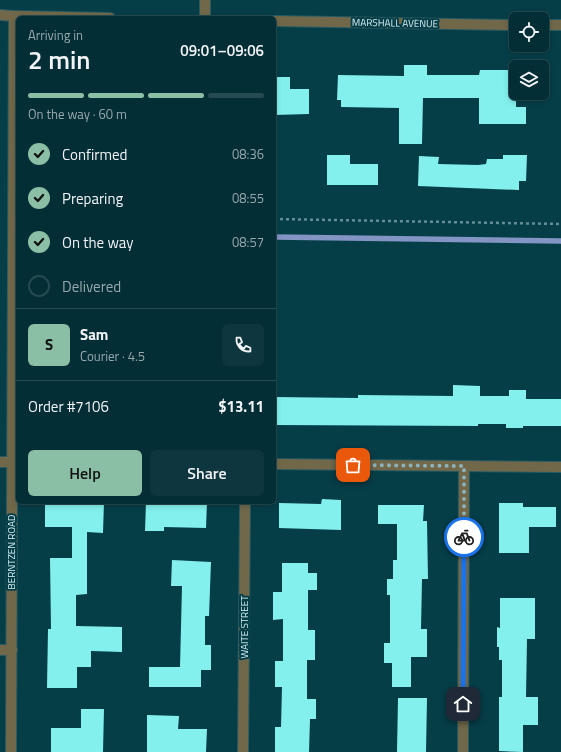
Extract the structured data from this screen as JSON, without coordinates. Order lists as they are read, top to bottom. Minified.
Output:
{"streets":{"street":["MARSHALL AVENUE","BERNTZEN ROAD","WAITE STREET"]},"page":{"heading":["2 min","Arriving in","09:01–09:06"],"panel":["Sam","Courier · 4.5","Order #7106","$13.11"],"bar":"On the way · 60 m","list":[["Confirmed","08:36"],["Preparing","08:55"],["On the way","08:57"],"Delivered"],"round":"S","buttons":["Help","Share"]}}
